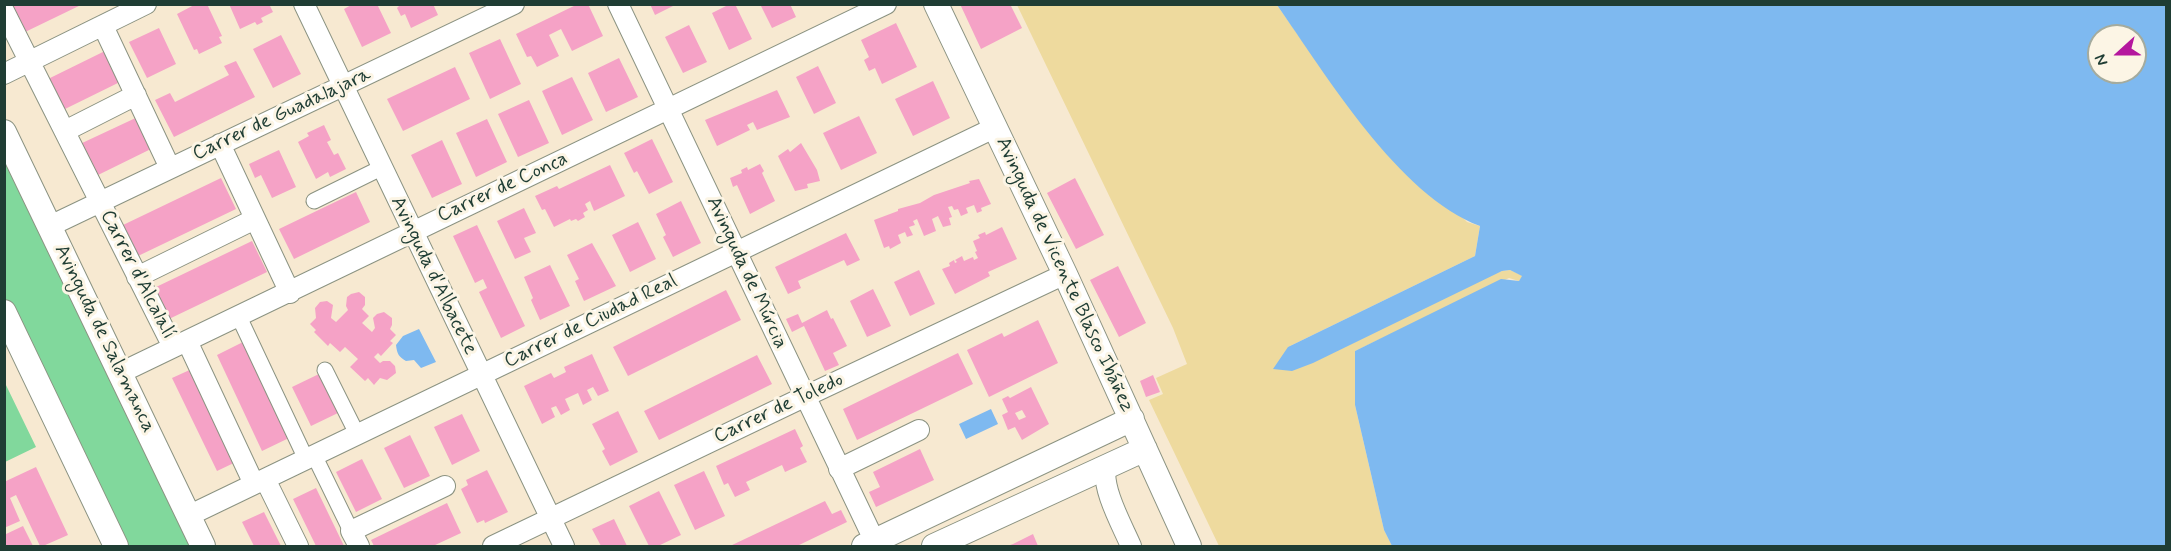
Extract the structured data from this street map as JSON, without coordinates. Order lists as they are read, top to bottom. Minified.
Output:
{"streets":{"street":["Carrer de Guadalajara","Carrer de Conca","Avinguda de Múrcia","Carrer d'Alcalalí","Avinguda de Vicente Blasco Ibáñez","Avinguda d'Albacete","Carrer de Ciudad Real","Avinguda de Salamanca","Carrer de Toledo"]},"crossings":[["Carrer de Guadalajara","Carrer d'Alcalalí"],["Carrer de Guadalajara","Avinguda d'Albacete"],["Carrer de Guadalajara","Avinguda de Salamanca"],["Carrer de Conca","Avinguda de Múrcia"],["Carrer de Conca","Carrer d'Alcalalí"],["Carrer de Conca","Avinguda d'Albacete"],["Carrer de Conca","Avinguda de Salamanca"],["Avinguda de Múrcia","Carrer de Ciudad Real"],["Avinguda de Múrcia","Carrer de Toledo"],["Carrer d'Alcalalí","Carrer de Ciudad Real"],["Avinguda de Vicente Blasco Ibáñez","Carrer de Ciudad Real"],["Avinguda de Vicente Blasco Ibáñez","Carrer de Toledo"],["Avinguda d'Albacete","Carrer de Ciudad Real"],["Avinguda d'Albacete","Carrer de Toledo"],["Carrer de Ciudad Real","Avinguda de Salamanca"]],"north":"left"}
